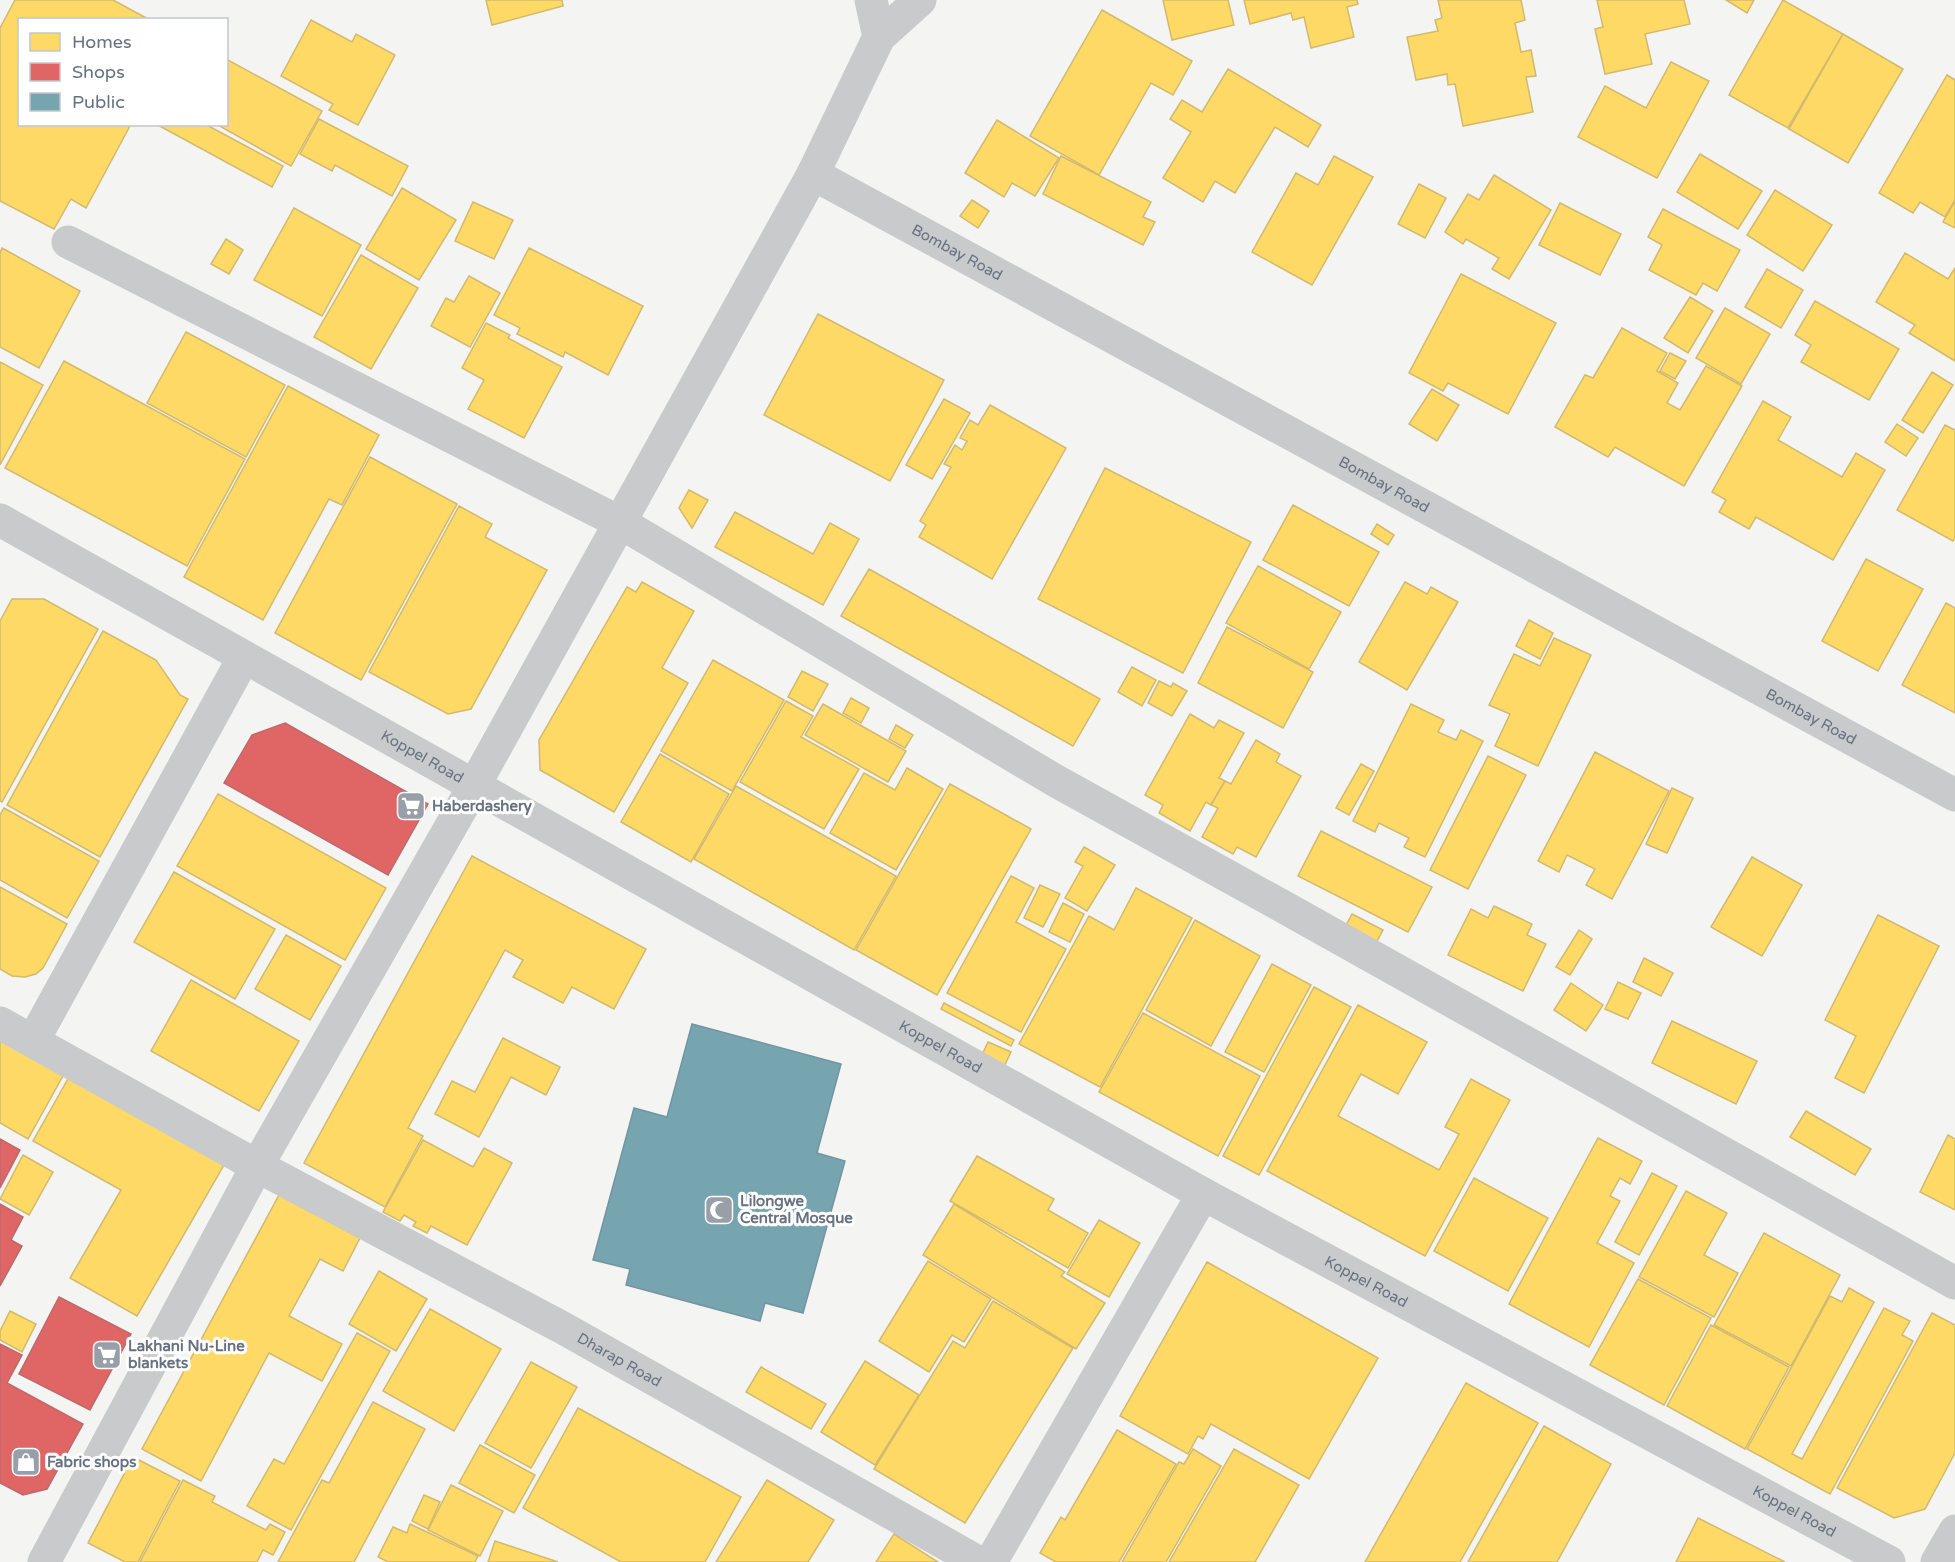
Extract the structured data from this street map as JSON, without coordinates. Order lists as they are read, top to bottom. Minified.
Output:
{"streets":{"street":["Bombay Road","Koppel Road","Dharap Road"]},"places":{"supermarket":["Haberdashery","Lakhani Nu-Line blankets"],"mosque":["Lilongwe Central Mosque"],"shop":["Fabric shops"]},"legend":["Homes","Shops","Public"]}
